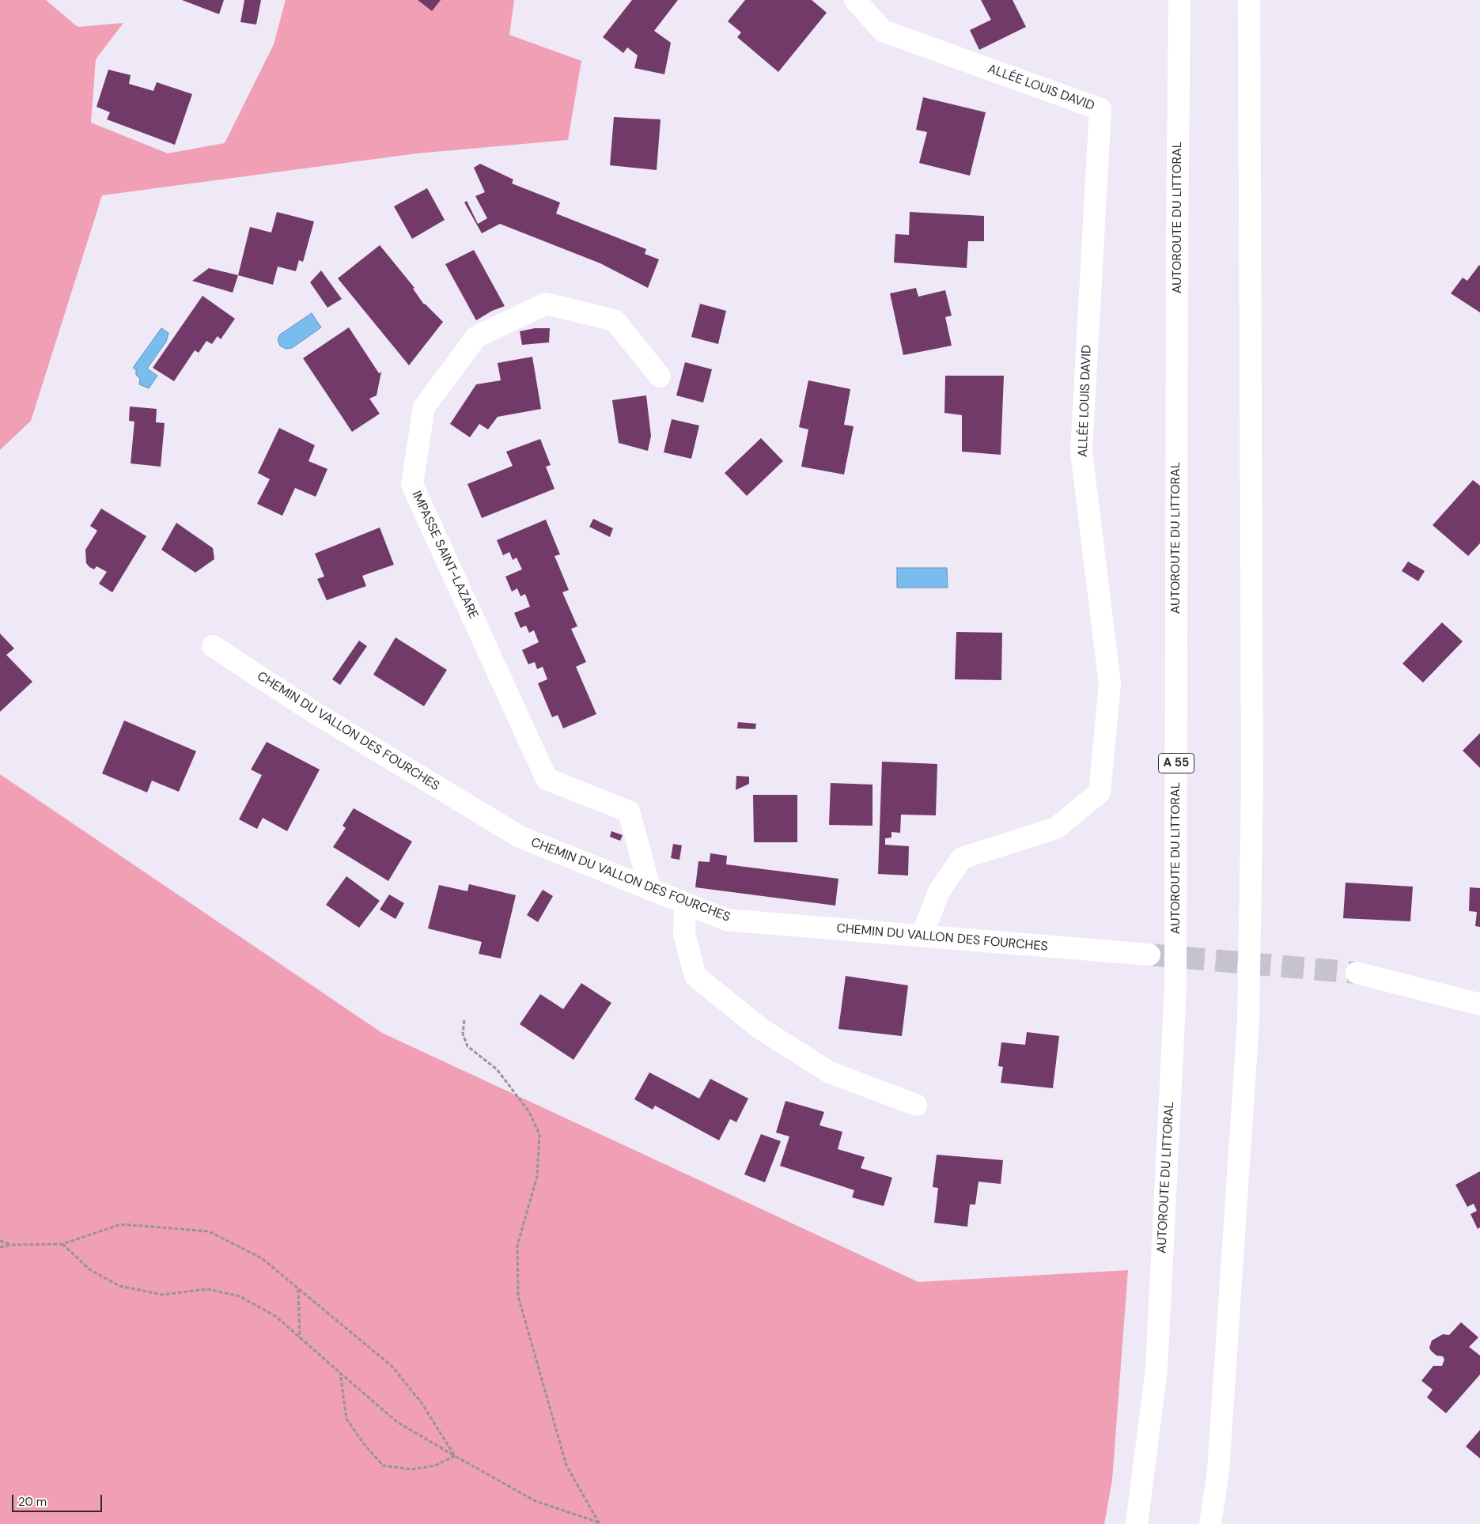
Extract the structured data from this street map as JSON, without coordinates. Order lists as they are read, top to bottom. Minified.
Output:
{"streets":{"main road":["ALLÉE LOUIS DAVID","AUTOROUTE DU LITTORAL","IMPASSE SAINT-LAZARE","CHEMIN DU VALLON DES FOURCHES","A 55"]},"crossings":[["ALLÉE LOUIS DAVID","CHEMIN DU VALLON DES FOURCHES"],["IMPASSE SAINT-LAZARE","CHEMIN DU VALLON DES FOURCHES"]],"scale_bar":"20 m"}
